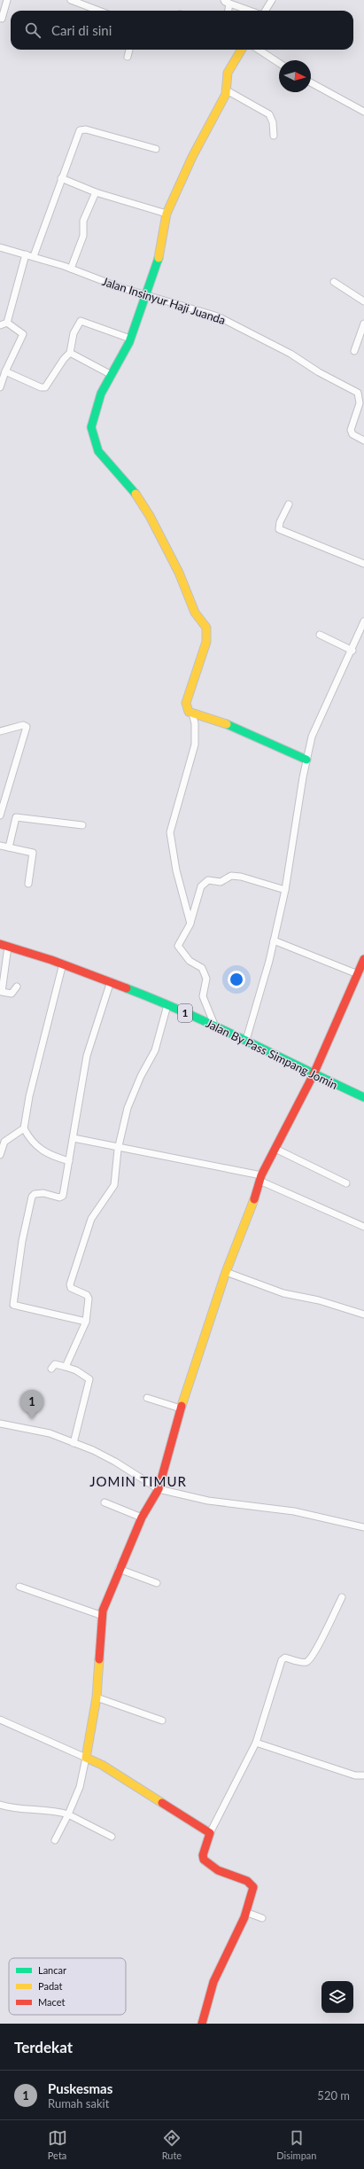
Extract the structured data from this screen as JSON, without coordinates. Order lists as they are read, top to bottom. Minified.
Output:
{"streets":{"main road":["1","Jalan By Pass Simpang Jomin"],"street":["Jalan Insinyur Haji Juanda"]},"districts":["JOMIN TIMUR"],"legend":["Lancar","Padat","Macet"],"north":"right","page":{"search":"Cari di sini","pins":"1","heading":"Terdekat","list":[{"mark":"1","name":"Puskesmas","note":"Rumah sakit","value":"520 m"}],"nav":["Peta","Rute","Disimpan"]}}
